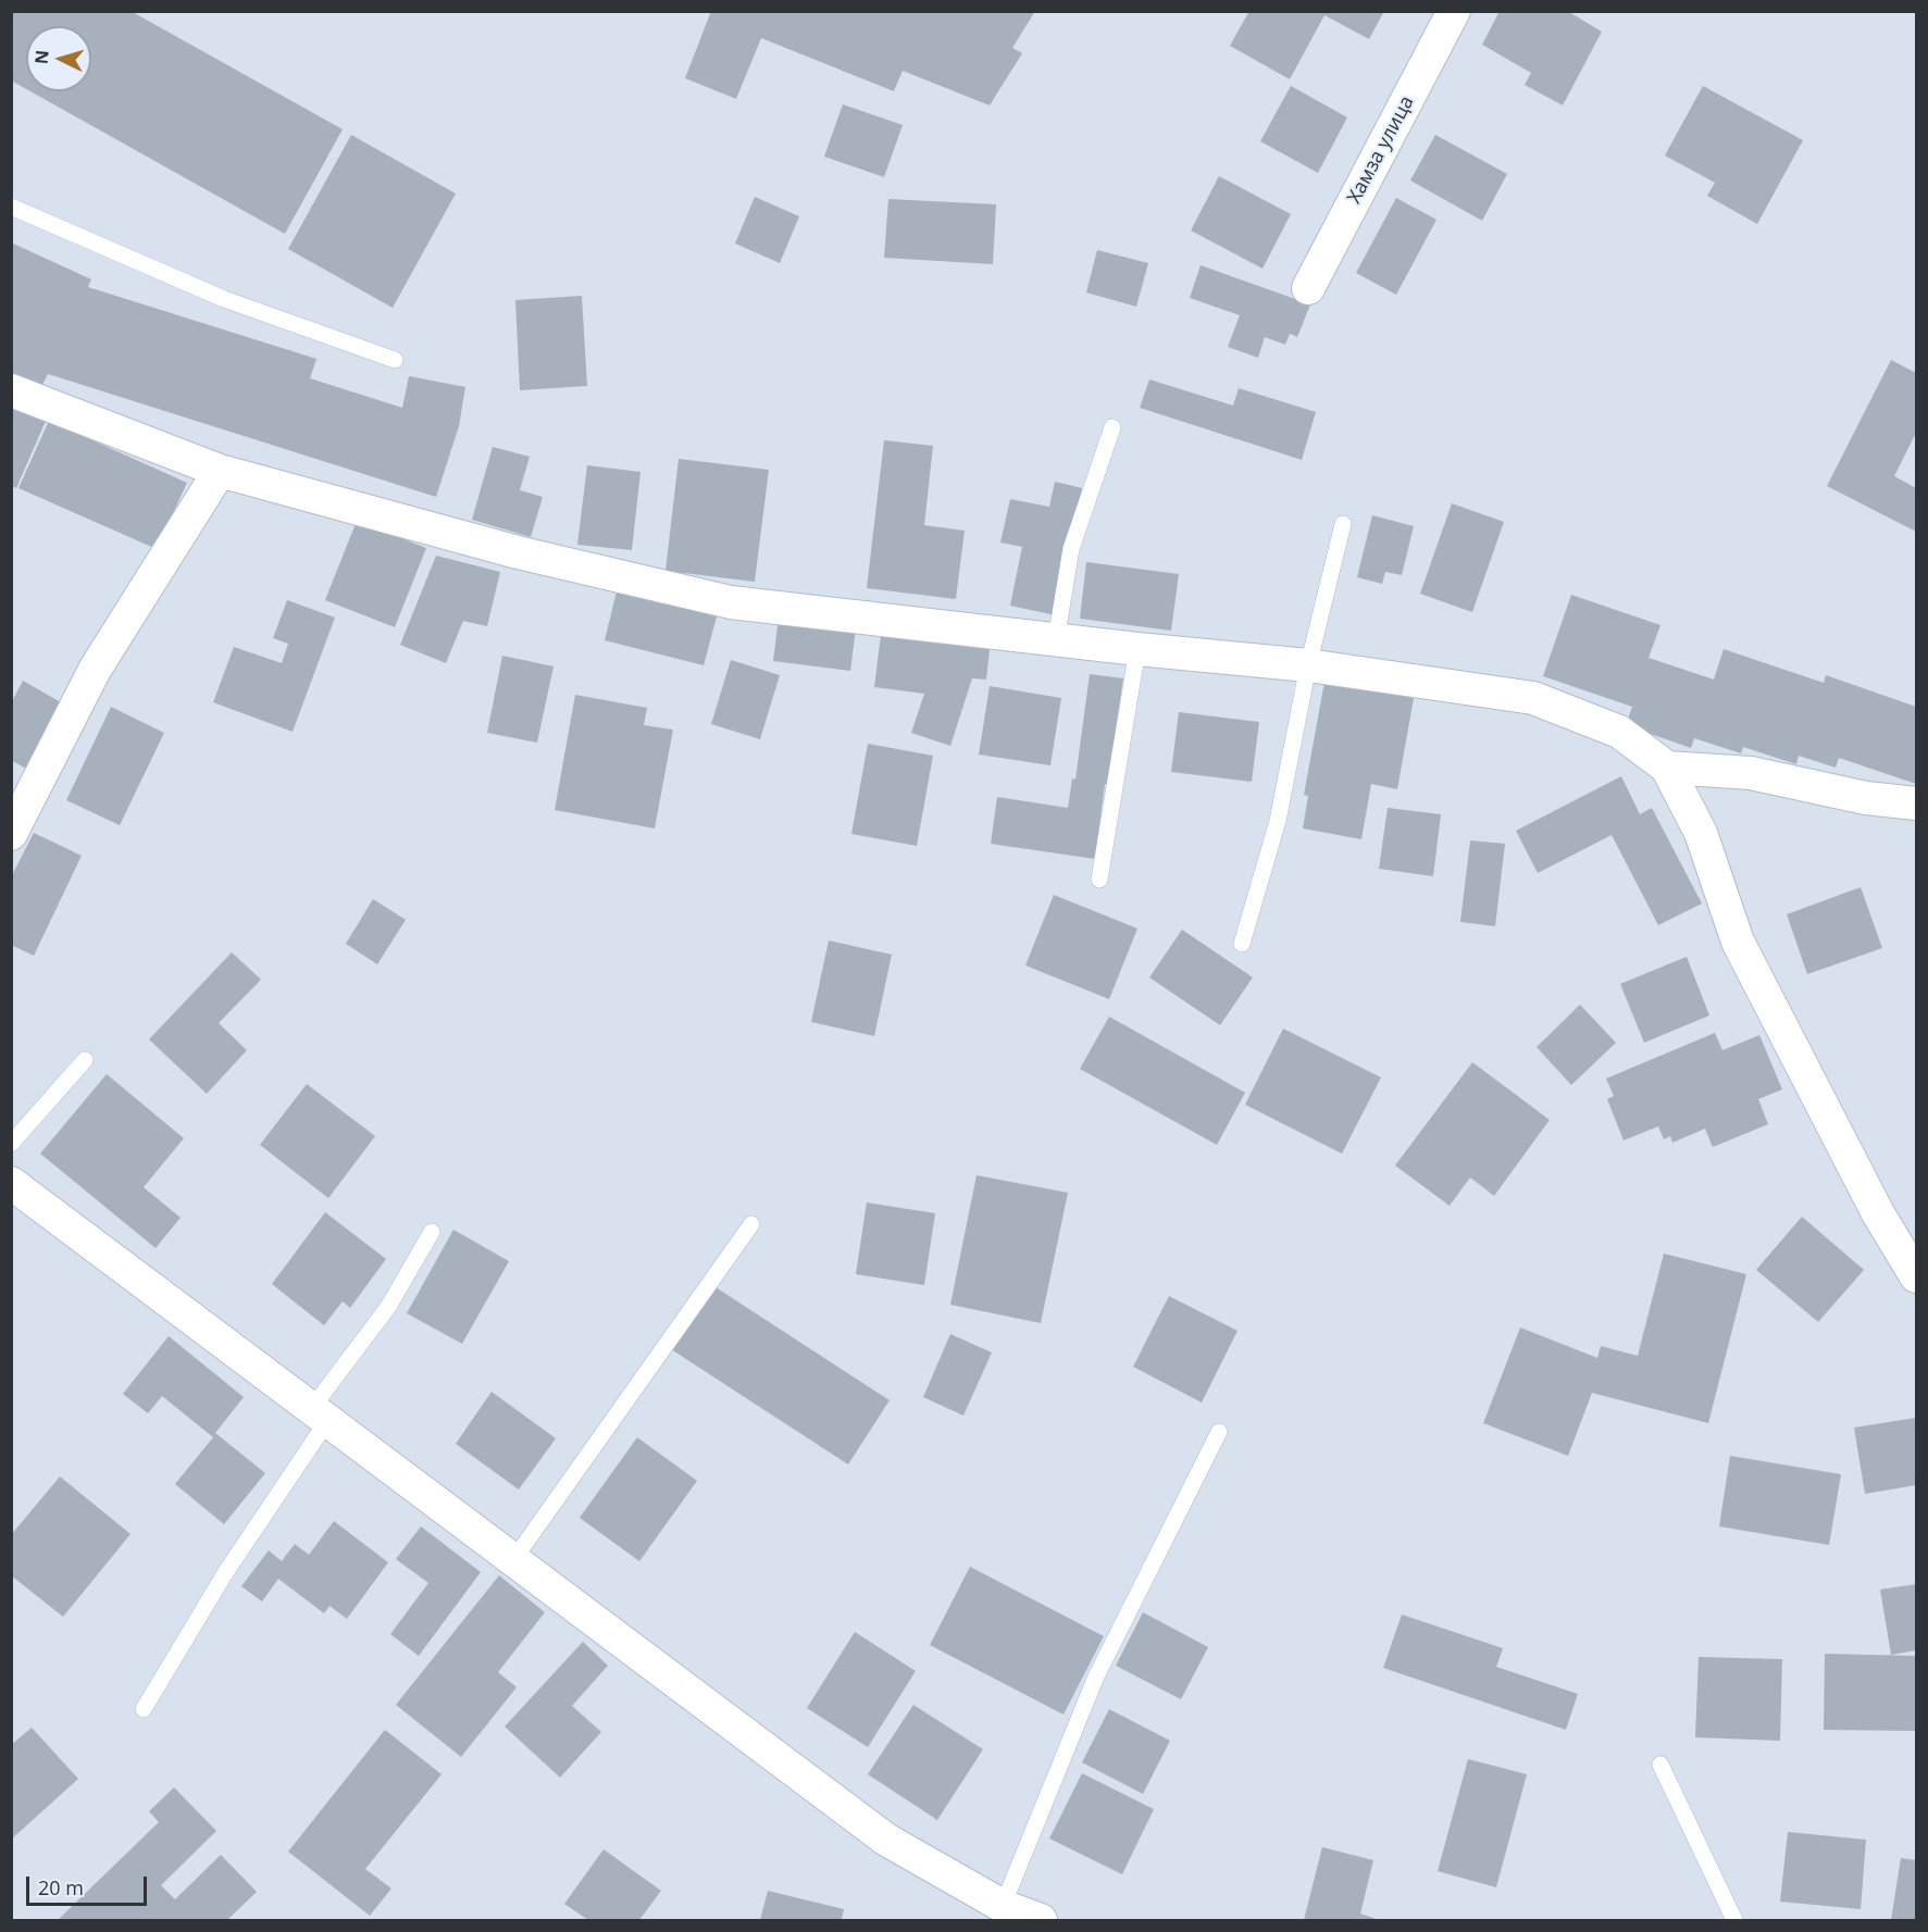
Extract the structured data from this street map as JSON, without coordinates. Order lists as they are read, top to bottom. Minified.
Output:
{"streets":{"street":["Хамза улица"]},"scale_bar":"20 m","north":"left"}
